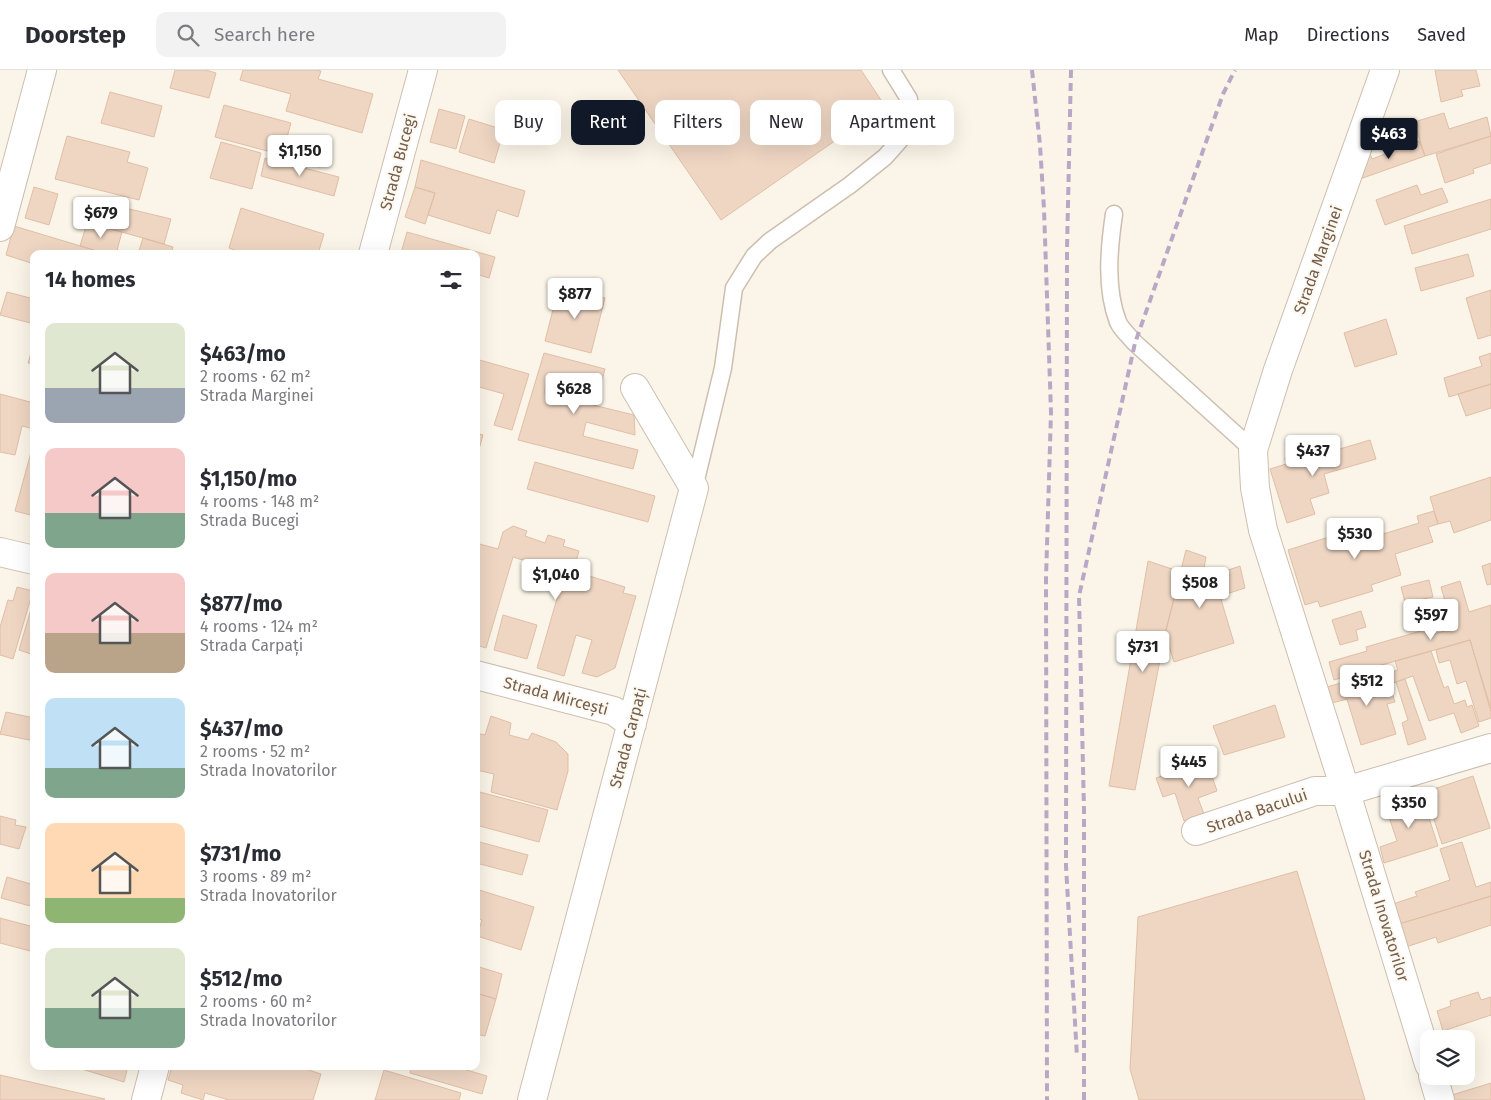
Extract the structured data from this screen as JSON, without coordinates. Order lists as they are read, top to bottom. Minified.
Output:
{"streets":{"street":["Strada Bucegi","Strada Marginei","Strada Mircești","Strada Carpați","Strada Bacului","Strada Inovatorilor"]},"crossings":[["Strada Marginei","Strada Inovatorilor"],["Strada Mircești","Strada Carpați"],["Strada Bacului","Strada Inovatorilor"]],"page":{"header":"Doorstep","search":"Search here","nav":["Map","Directions","Saved"],"chip":["Buy","Rent","Filters","New","Apartment"],"price":["$463","$1,150","$679","$877","$628","$437","$530","$1,040","$508","$597","$731","$512","$445","$350"],"heading":"14 homes","list":[{"name":"$463/mo","note":"2 rooms · 62 m² · Strada Marginei"},{"name":"$1,150/mo","note":"4 rooms · 148 m² · Strada Bucegi"},{"name":"$877/mo","note":"4 rooms · 124 m² · Strada Carpați"},{"name":"$437/mo","note":"2 rooms · 52 m² · Strada Inovatorilor"},{"name":"$731/mo","note":"3 rooms · 89 m² · Strada Inovatorilor"},{"name":"$512/mo","note":"2 rooms · 60 m² · Strada Inovatorilor"}]}}
